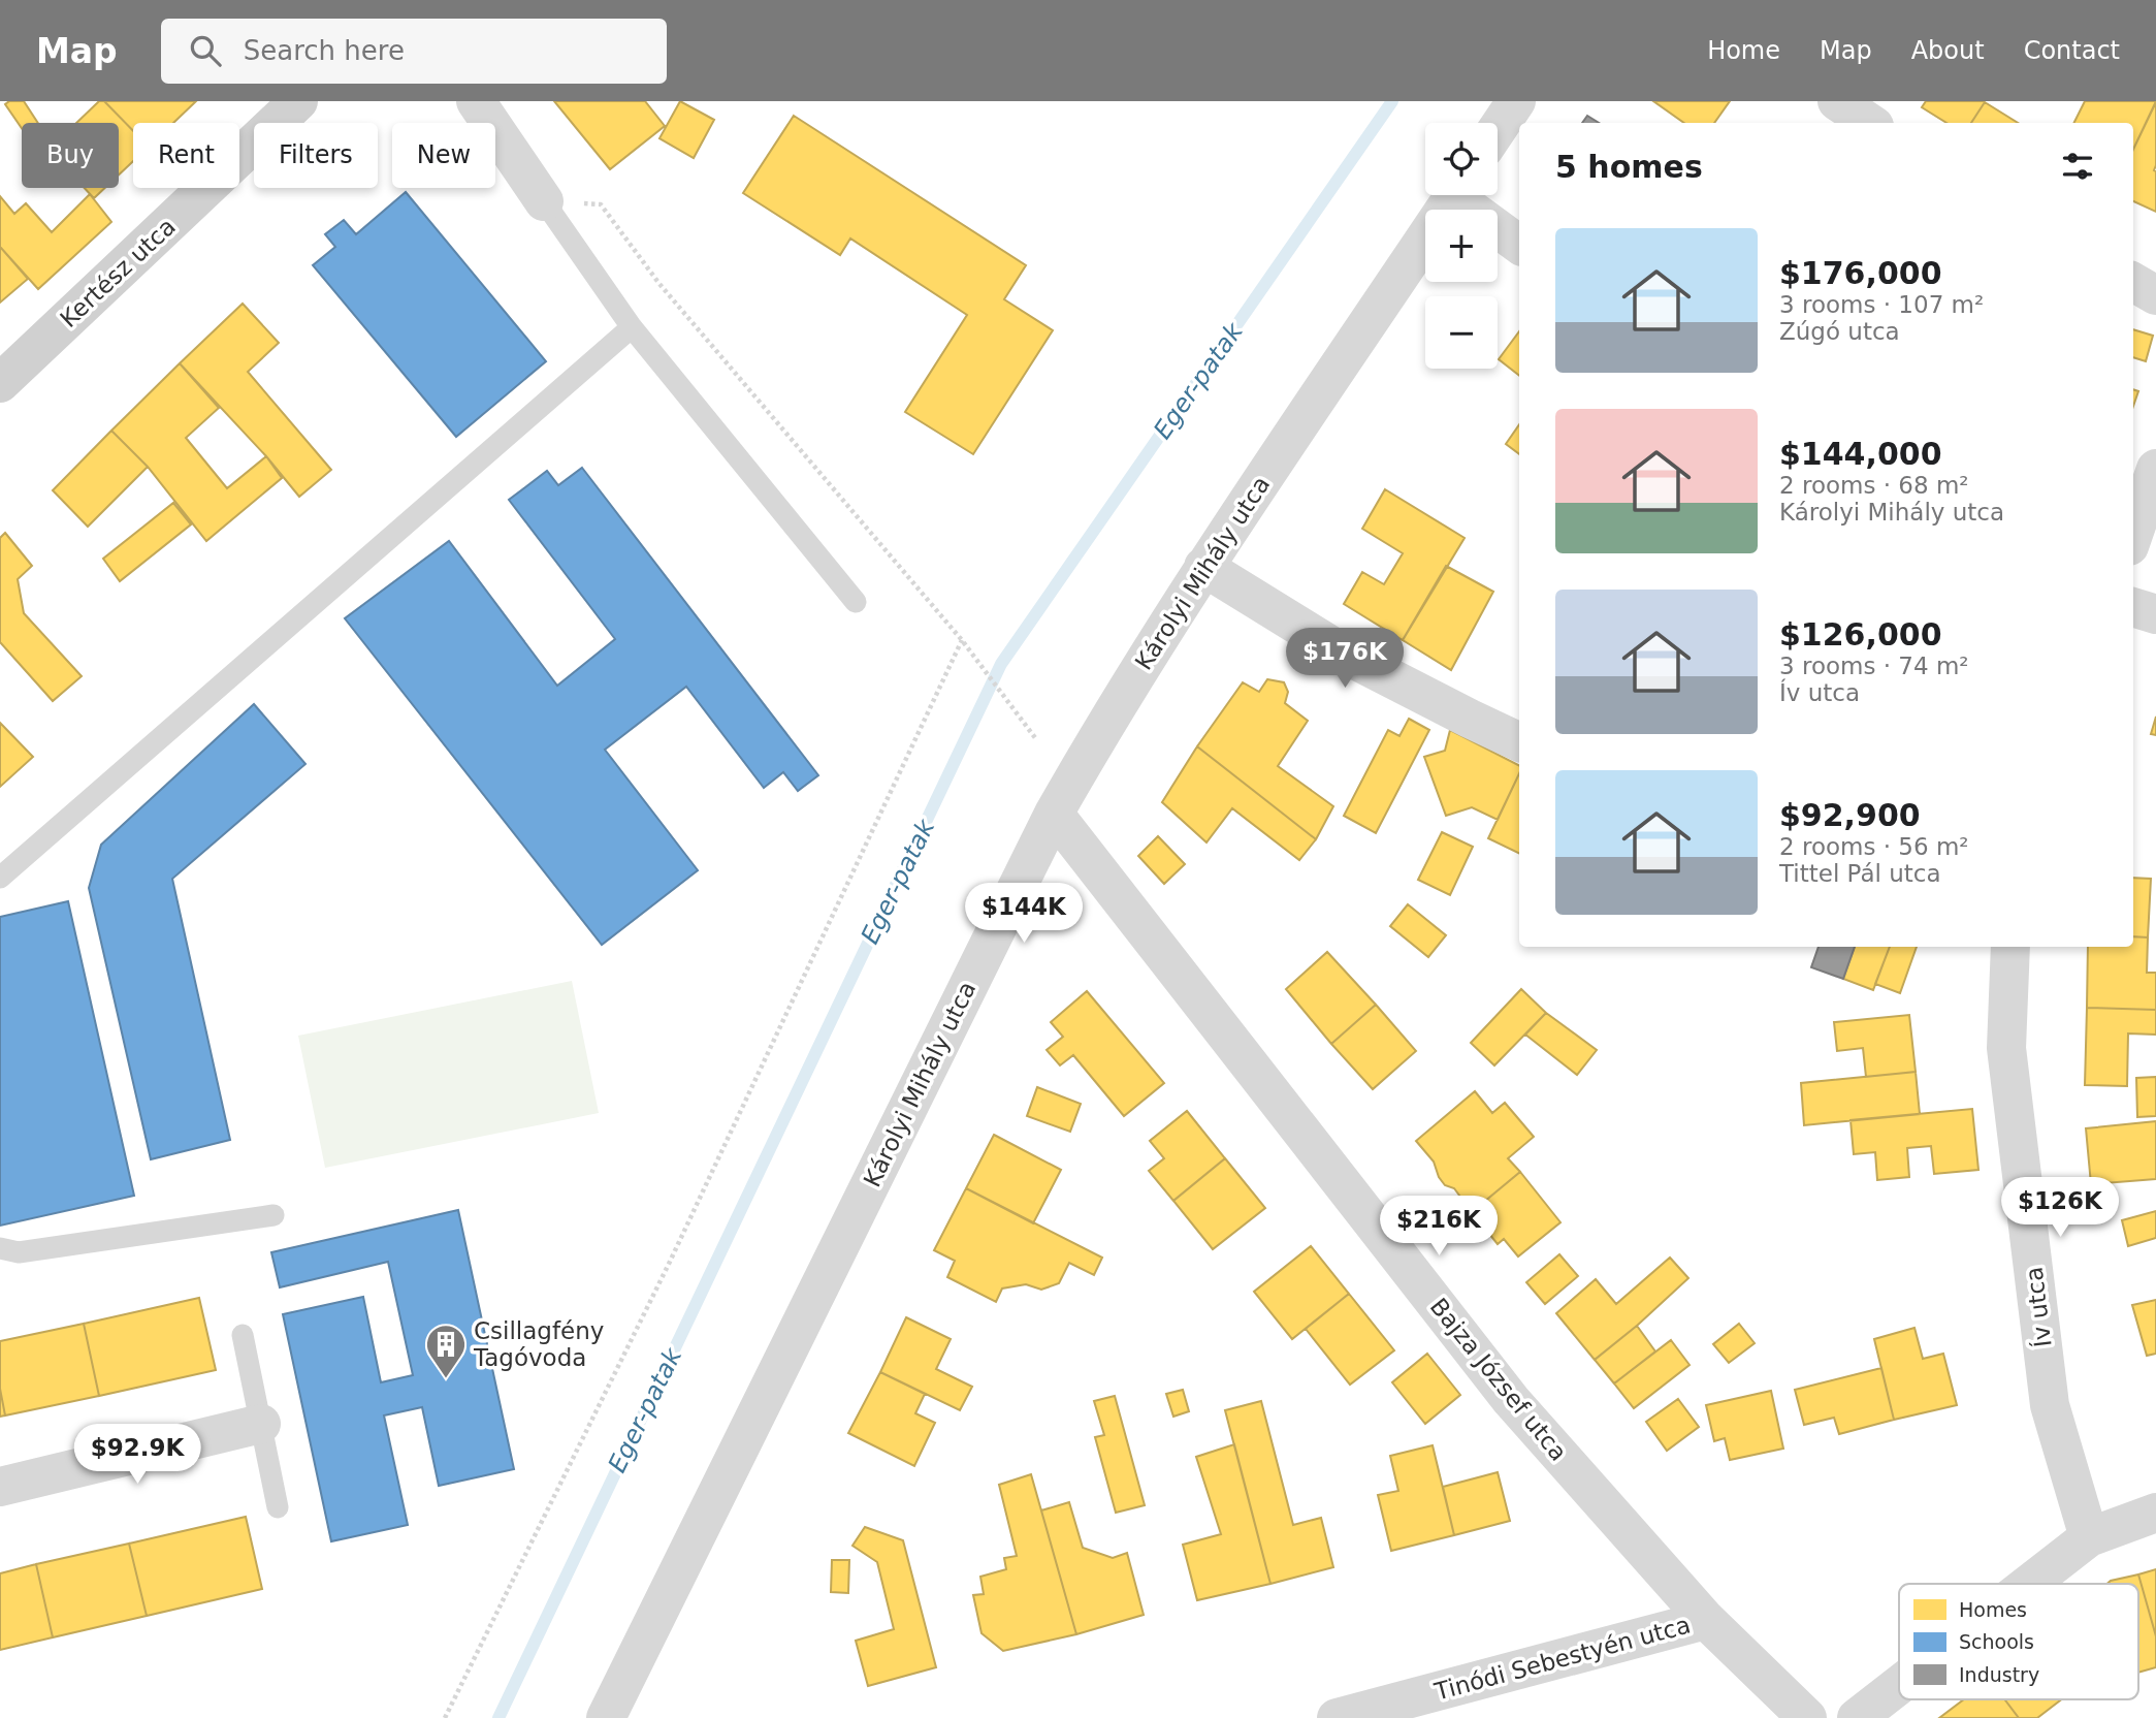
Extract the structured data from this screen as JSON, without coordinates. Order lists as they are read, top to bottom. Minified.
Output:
{"streets":{"street":["Kertész utca","Károlyi Mihály utca","Ív utca","Bajza József utca","Tinódi Sebestyén utca"]},"crossings":[["Károlyi Mihály utca","Bajza József utca"],["Bajza József utca","Tinódi Sebestyén utca"]],"water":["Eger-patak"],"places":{"building":["Csillagfény Tagóvoda"]},"legend":["Homes","Schools","Industry"],"page":{"header":"Map","search":"Search here","nav":["Home","Map","About","Contact"],"map_buttons":["+","−"],"chip":["Buy","Rent","Filters","New"],"heading":"5 homes","list":[{"name":"$176,000","note":"3 rooms · 107 m² · Zúgó utca"},{"name":"$144,000","note":"2 rooms · 68 m² · Károlyi Mihály utca"},{"name":"$126,000","note":"3 rooms · 74 m² · Ív utca"},{"name":"$92,900","note":"2 rooms · 56 m² · Tittel Pál utca"}],"price":["$176K","$144K","$126K","$216K","$92.9K"]}}
